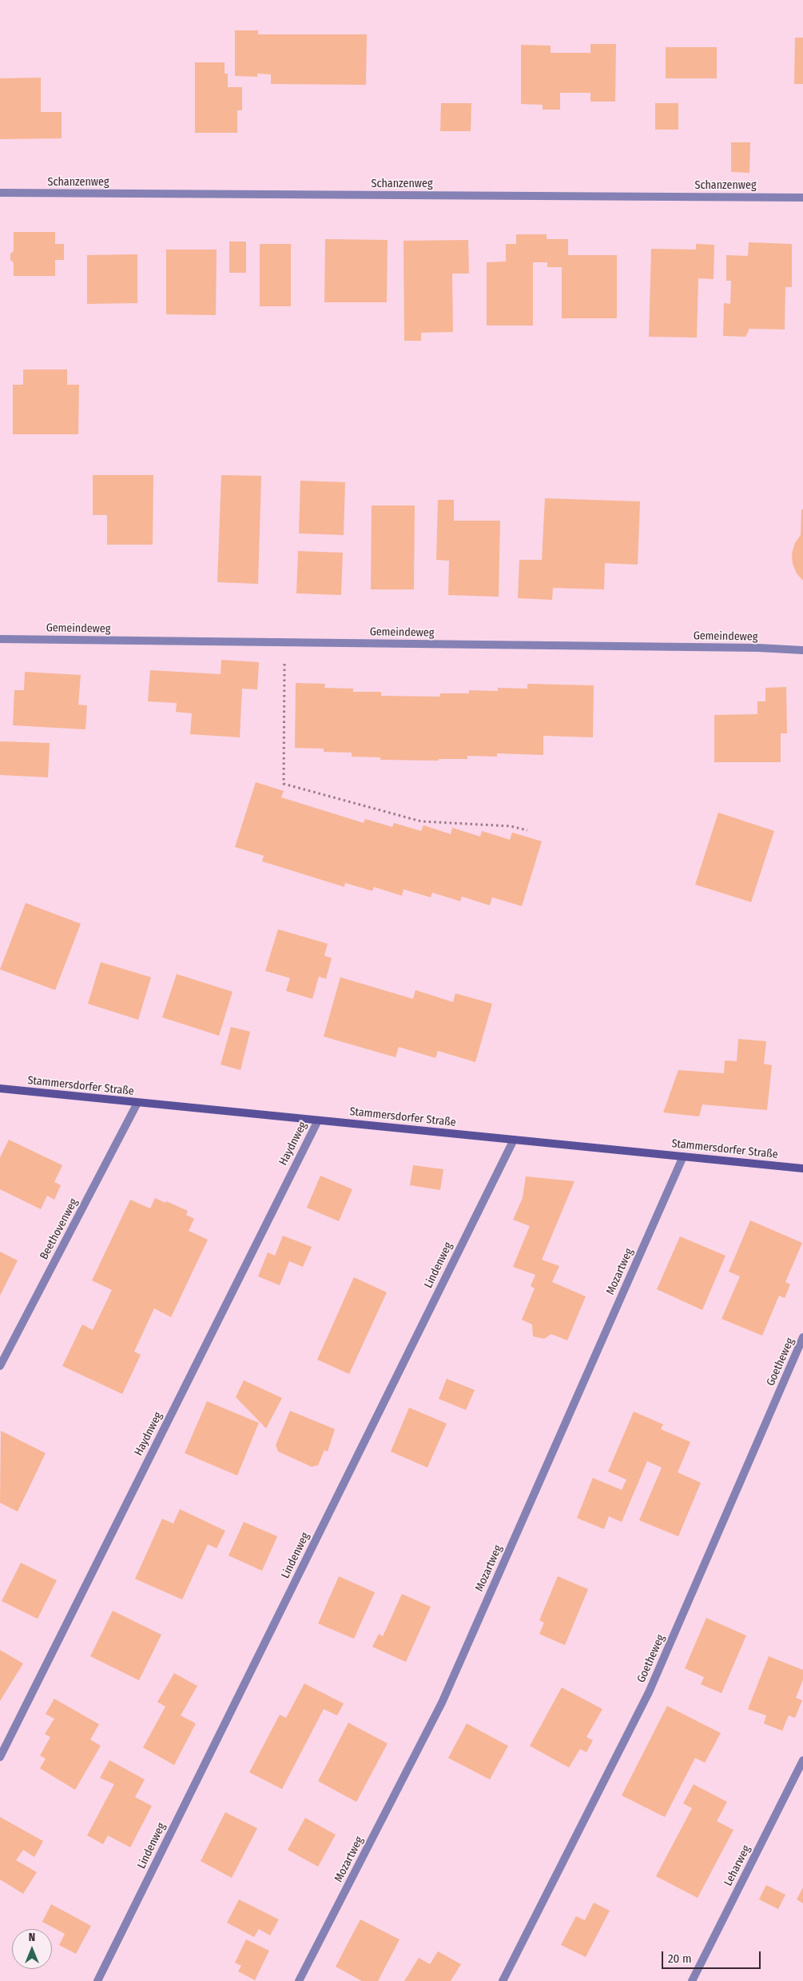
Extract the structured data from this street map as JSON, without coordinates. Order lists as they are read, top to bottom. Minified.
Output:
{"streets":{"main road":["Stammersdorfer Straße"],"street":["Schanzenweg","Gemeindeweg","Haydnweg","Beethovenweg","Lindenweg","Mozartweg","Goetheweg","Leharweg"]},"crossings":[["Stammersdorfer Straße","Haydnweg"],["Stammersdorfer Straße","Beethovenweg"],["Stammersdorfer Straße","Lindenweg"],["Stammersdorfer Straße","Mozartweg"]],"scale_bar":"20 m","north":"top"}
